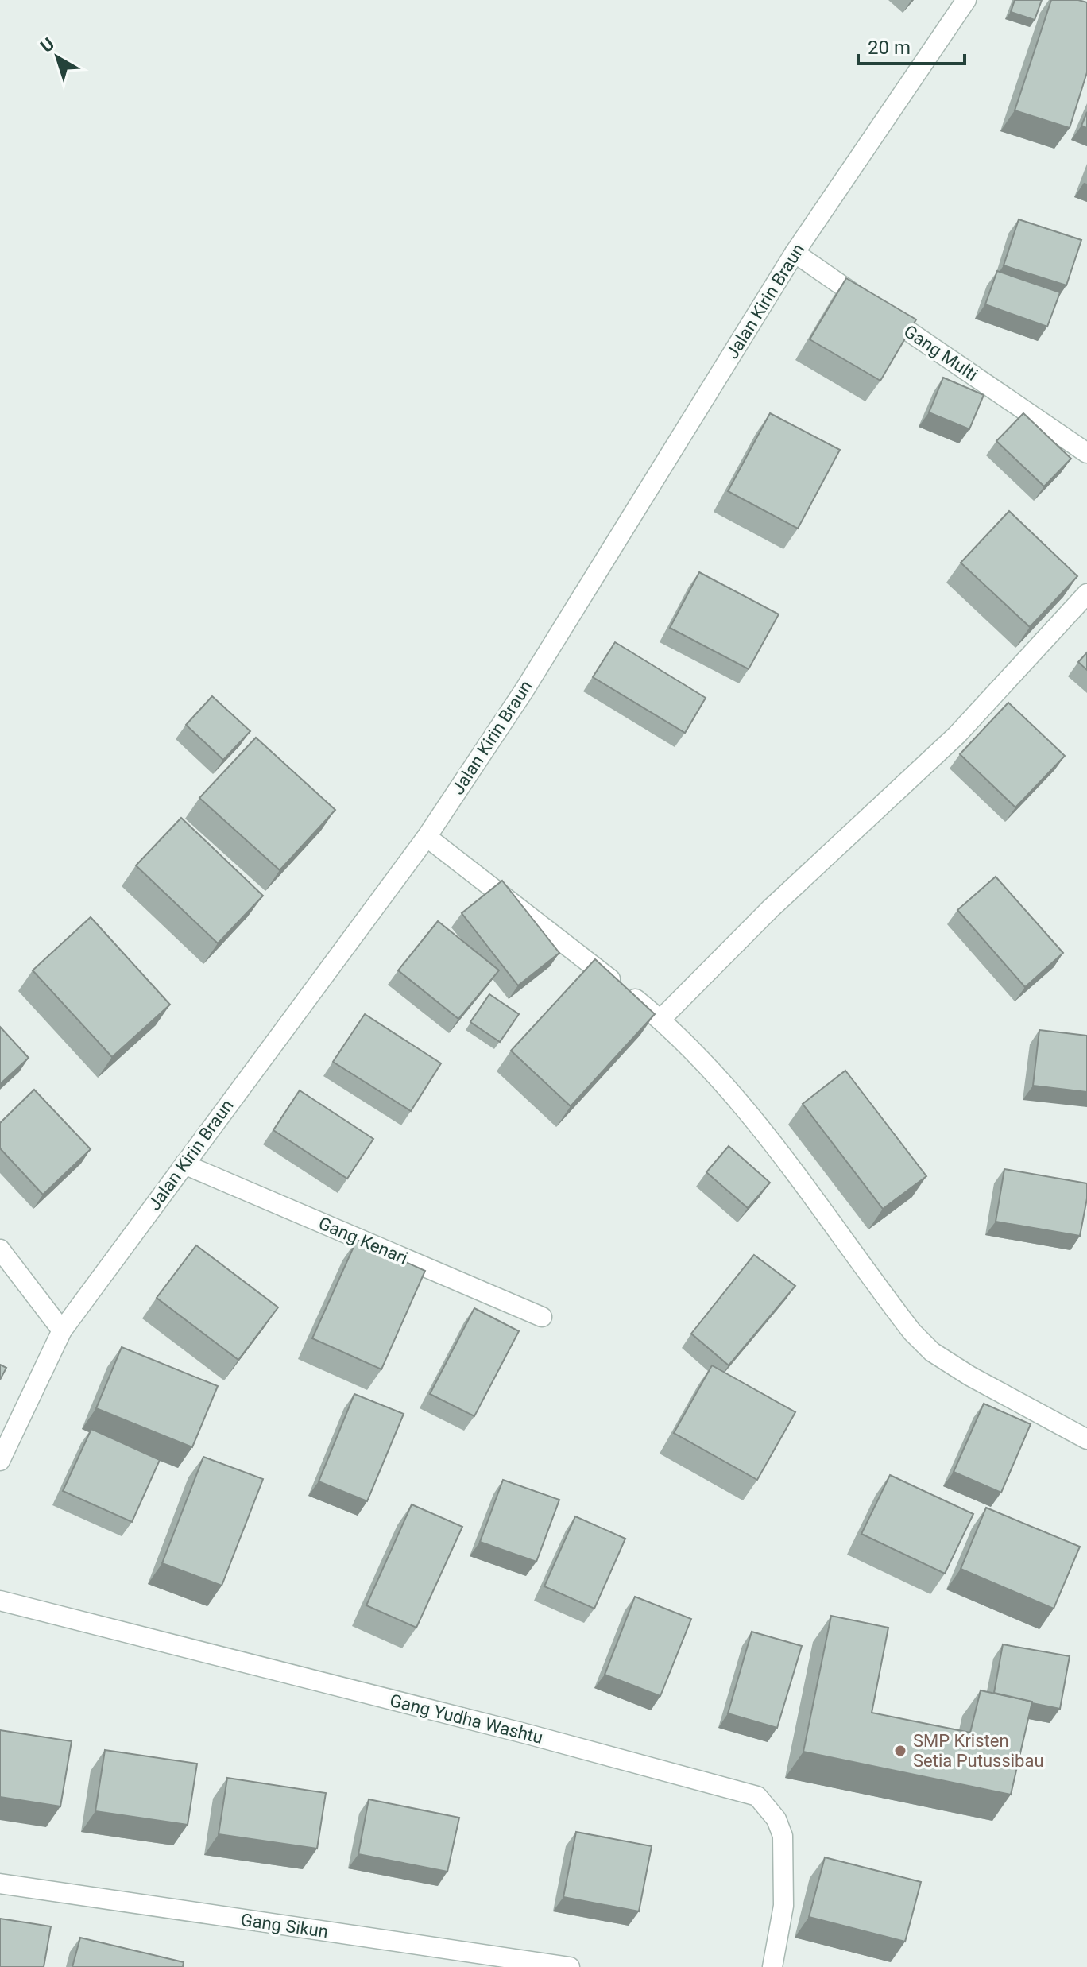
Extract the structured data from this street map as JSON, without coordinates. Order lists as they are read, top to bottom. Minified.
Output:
{"streets":{"street":["Jalan Kirin Braun","Gang Multi","Gang Kenari","Gang Yudha Washtu","Gang Sikun"]},"crossings":[["Jalan Kirin Braun","Gang Multi"],["Jalan Kirin Braun","Gang Kenari"]],"places":["SMP Kristen Setia Putussibau"],"scale_bar":"20 m","north":"top left"}
